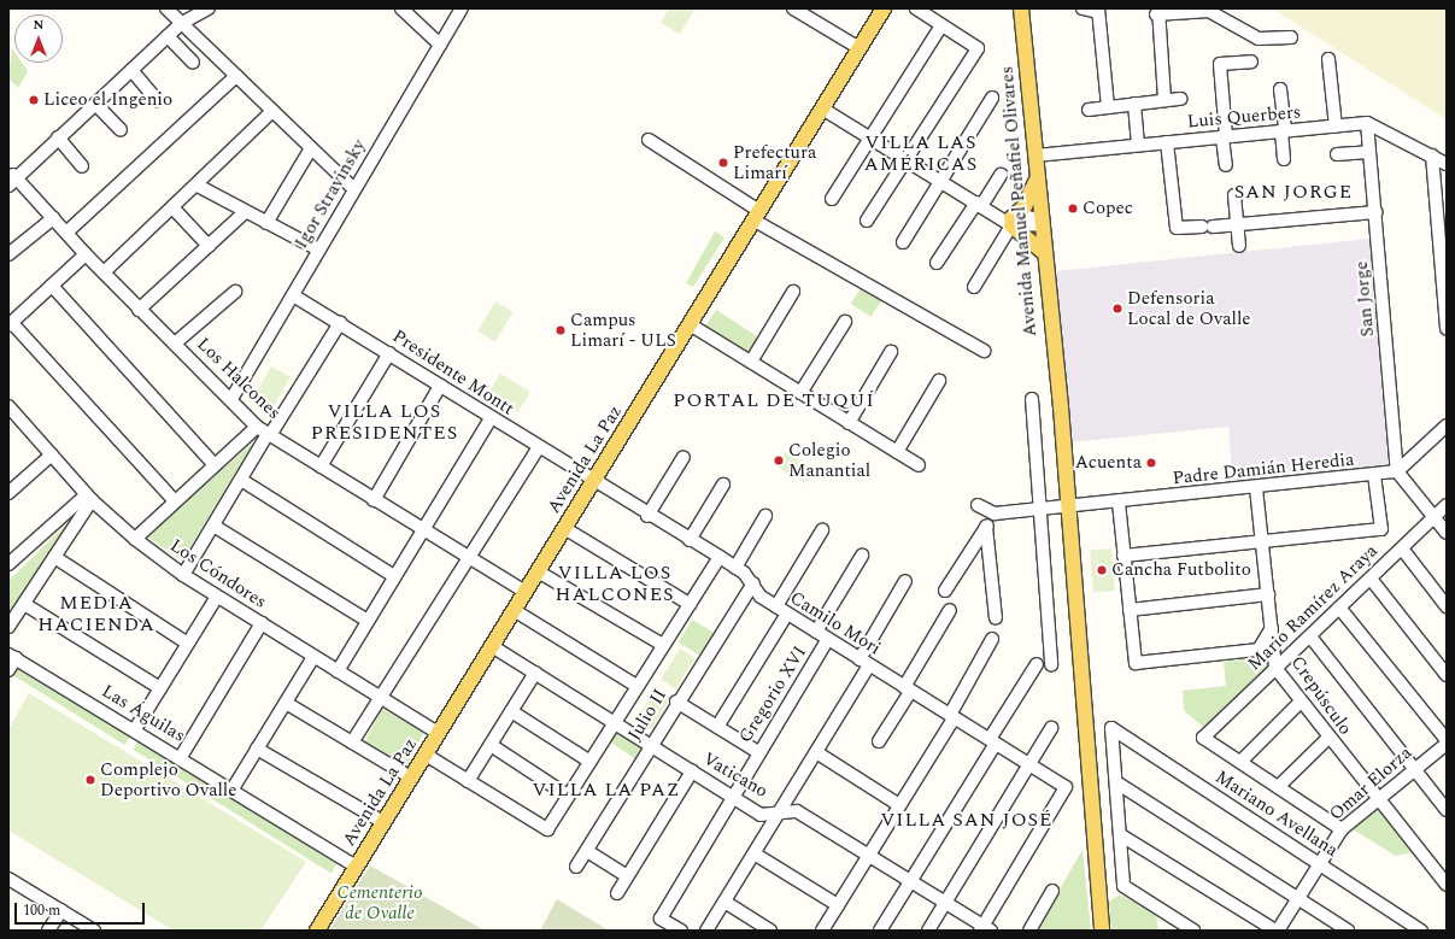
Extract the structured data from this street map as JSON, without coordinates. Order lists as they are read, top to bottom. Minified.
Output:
{"streets":{"main road":["Avenida Manuel Peñafiel Olivares","Avenida La Paz"],"street":["Luis Querbers","Igor Stravinsky","San Jorge","Presidente Montt","Los Halcones","Padre Damián Heredia","Los Cóndores","Mario Ramírez Araya","Camilo Mori","Gregorio XVI","Crepúsculo","Las Águilas","Julio II","Vaticano","Omar Elorza","Mariano Avellana"]},"crossings":[["Luis Querbers","Avenida Manuel Peñafiel Olivares"],["Luis Querbers","San Jorge"],["Igor Stravinsky","Presidente Montt"],["Igor Stravinsky","Los Halcones"],["Avenida Manuel Peñafiel Olivares","Padre Damián Heredia"],["San Jorge","Padre Damián Heredia"],["Presidente Montt","Avenida La Paz"],["Presidente Montt","Camilo Mori"],["Los Halcones","Avenida La Paz"],["Avenida La Paz","Los Cóndores"],["Avenida La Paz","Camilo Mori"],["Avenida La Paz","Las Águilas"],["Avenida La Paz","Vaticano"],["Padre Damián Heredia","Crepúsculo"],["Mario Ramírez Araya","Crepúsculo"],["Camilo Mori","Gregorio XVI"],["Camilo Mori","Julio II"],["Camilo Mori","Vaticano"],["Gregorio XVI","Vaticano"],["Crepúsculo","Omar Elorza"],["Julio II","Vaticano"],["Omar Elorza","Mariano Avellana"]],"districts":["VILLA LAS AMÉRICAS","SAN JORGE","PORTAL DE TUQUÍ","VILLA LOS PRESIDENTES","VILLA LOS HALCONES","MEDIA HACIENDA","VILLA LA PAZ","VILLA SAN JOSÉ"],"parks":["Cementerio de Ovalle"],"places":["Liceo el Ingenio","Prefectura Limarí","Copec","Defensoria Local de Ovalle","Campus Limarí - ULS","Colegio Manantial","Acuenta","Cancha Futbolito","Complejo Deportivo Ovalle"],"scale_bar":"100 m","north":"top"}
